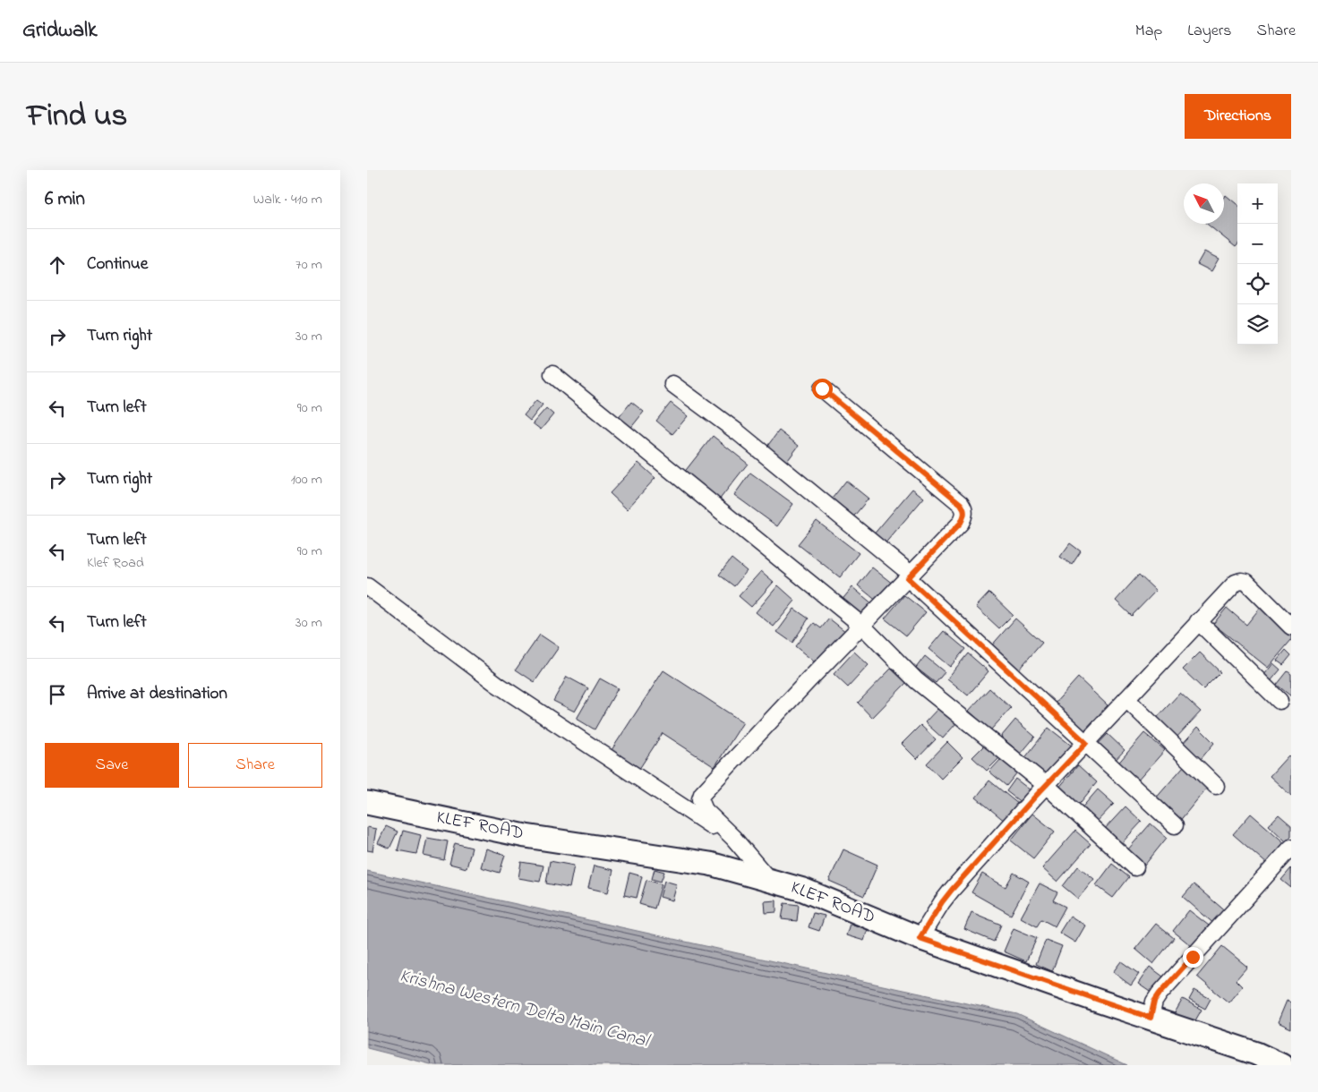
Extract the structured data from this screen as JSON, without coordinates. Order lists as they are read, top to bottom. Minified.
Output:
{"streets":{"main road":["KLEF ROAD"]},"water":["Krishna Western Delta Main Canal"],"north":"top left","page":{"header":"Gridwalk","nav":["Map","Layers","Share"],"title":"Find us","buttons":["Directions",["Save","Share"]],"heading":["6 min","Walk · 410 m"],"map_buttons":["+","−"],"list":[["Continue","70 m"],["Turn right","30 m"],["Turn left","90 m"],["Turn right","100 m"],["Turn left","Klef Road","90 m"],["Turn left","30 m"],"Arrive at destination"]}}
